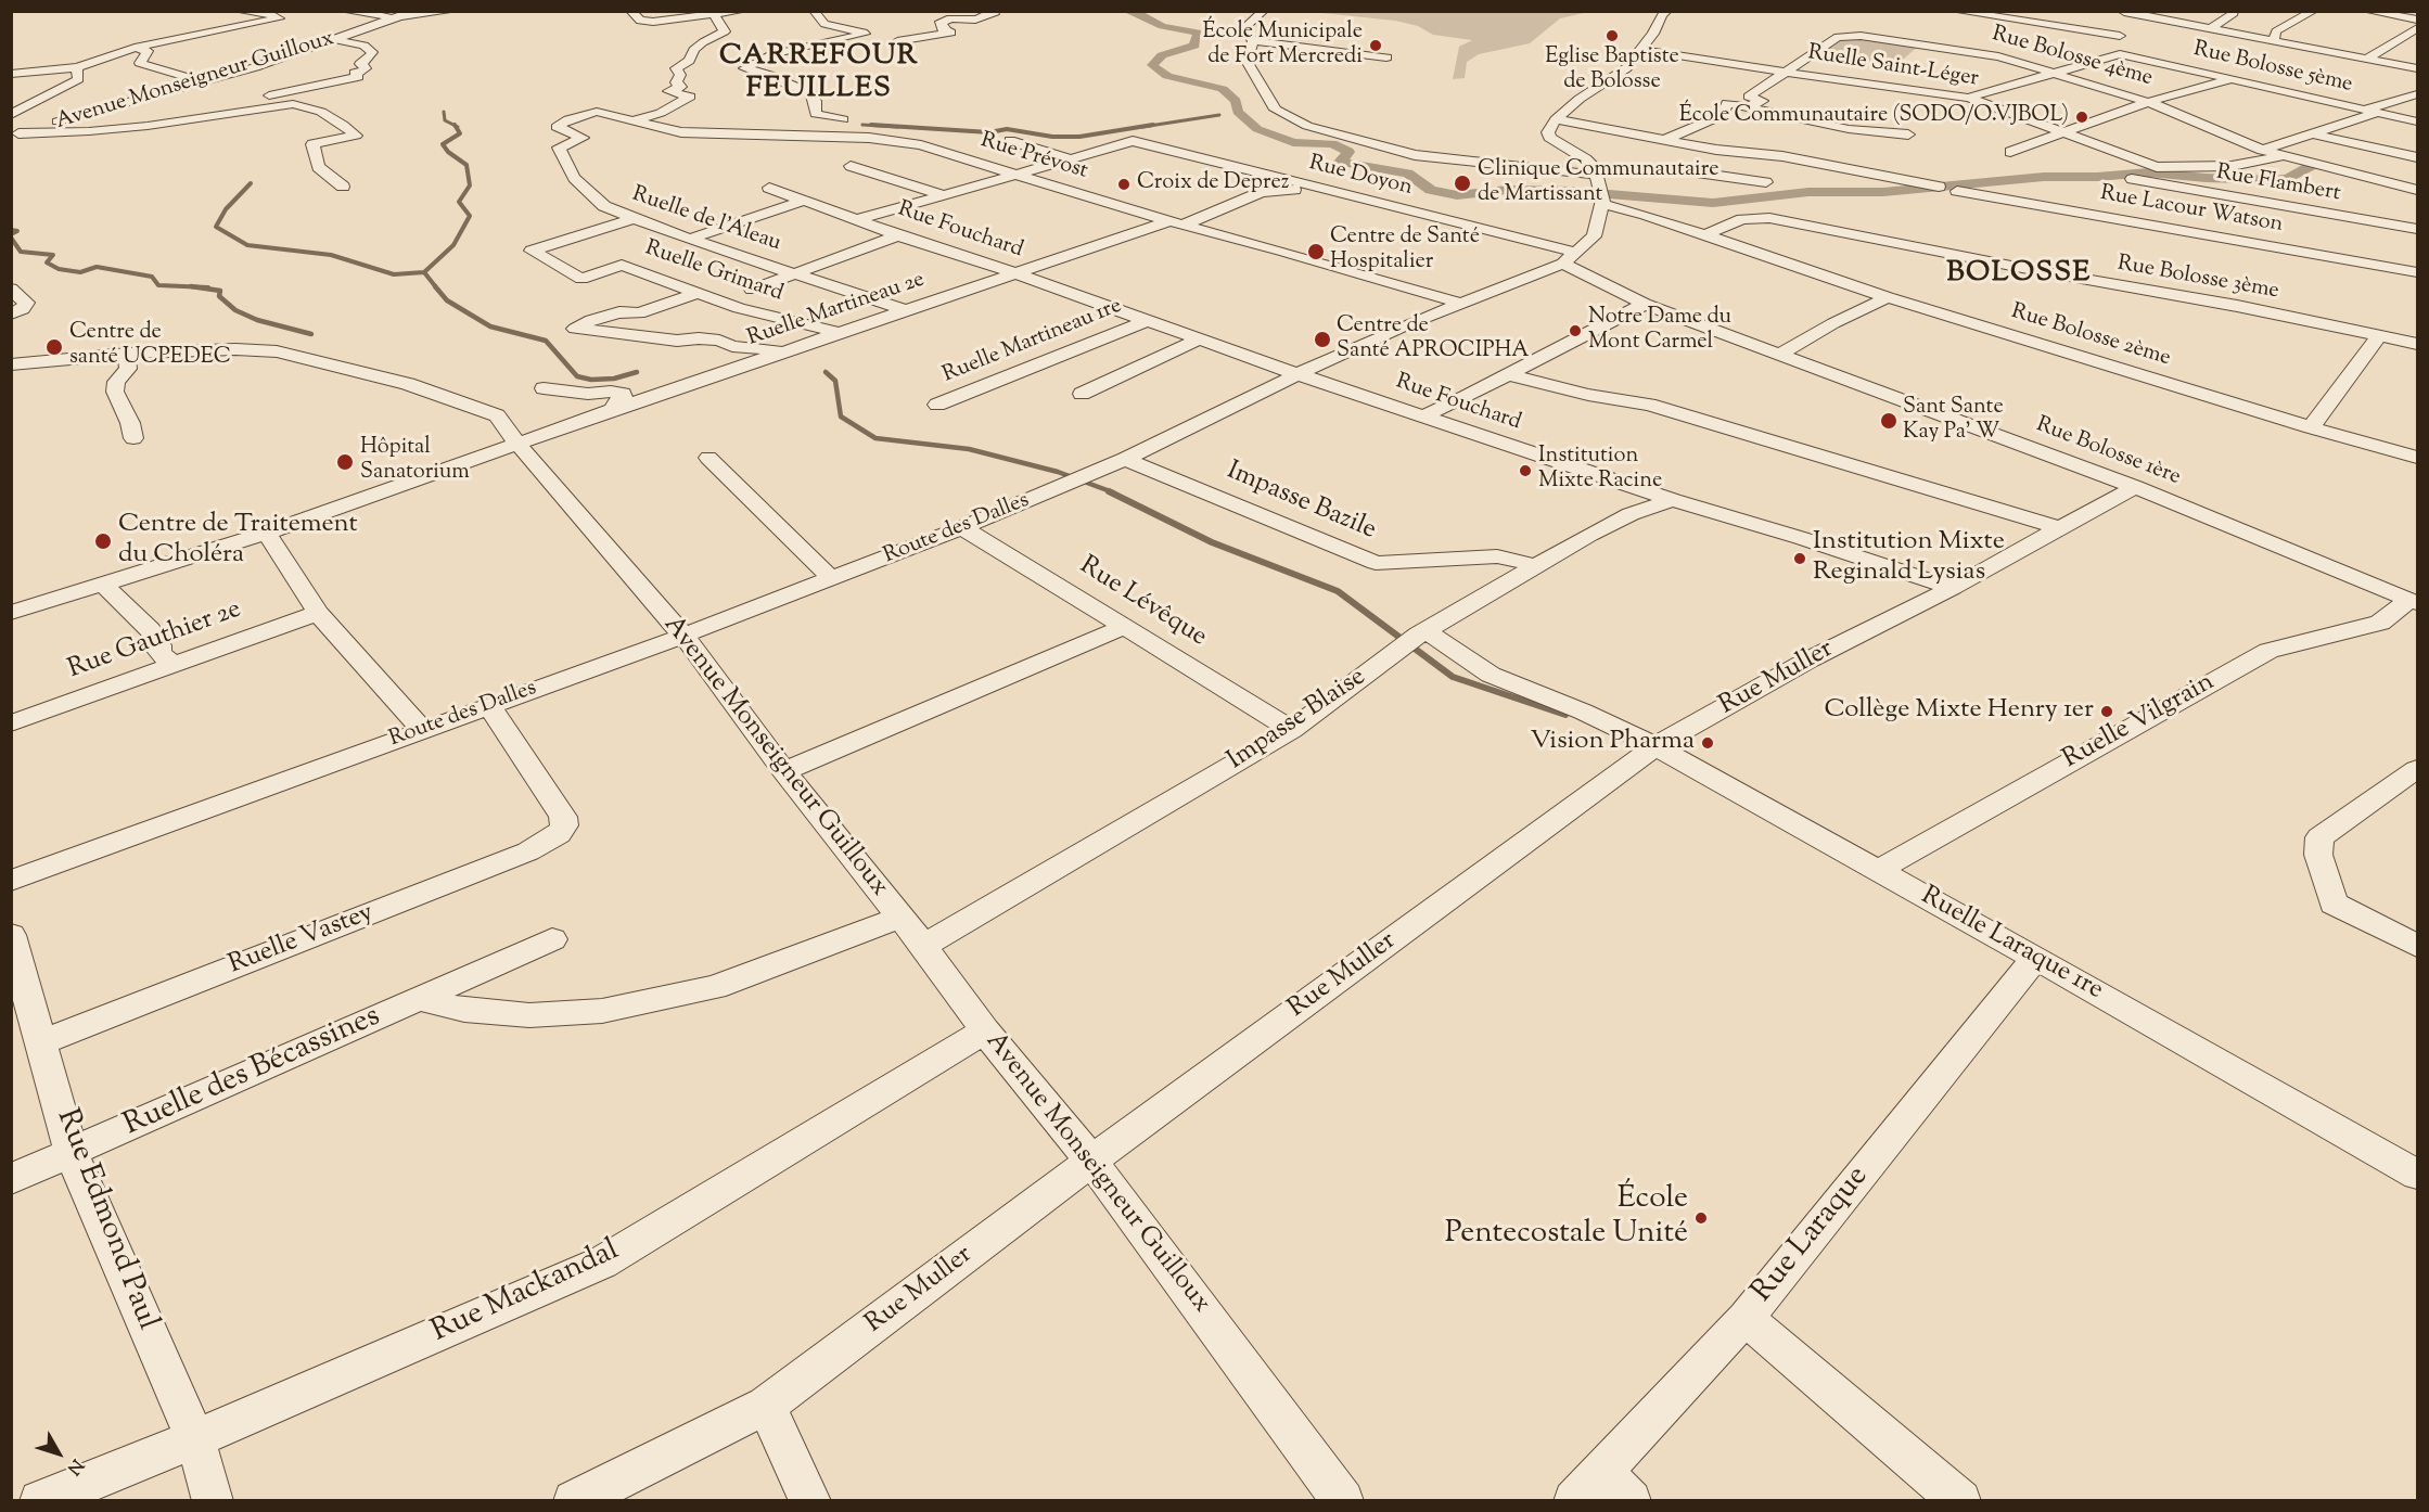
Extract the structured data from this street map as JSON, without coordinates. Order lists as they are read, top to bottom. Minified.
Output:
{"streets":{"street":["Rue Bolosse 4ème","Ruelle Saint-Léger","Rue Bolosse 5ème","Avenue Monseigneur Guilloux","Rue Prévost","Rue Doyon","Rue Flambert","Rue Lacour Watson","Ruelle de l'Aleau","Rue Fouchard","Ruelle Grimard","Rue Bolosse 3ème","Ruelle Martineau 2e","Rue Bolosse 2ème","Ruelle Martineau 1re","Rue Bolosse 1ère","Impasse Bazile","Route des Dalles","Rue Lévêque","Rue Gauthier 2e","Rue Muller","Impasse Blaise","Ruelle Vilgrain","Ruelle Vastey","Ruelle Laraque 1re","Ruelle des Bécassines","Rue Edmond Paul","Rue Laraque","Rue Mackandal"]},"crossings":[["Rue Bolosse 4ème","Ruelle Saint-Léger"],["Avenue Monseigneur Guilloux","Ruelle Martineau 2e"],["Avenue Monseigneur Guilloux","Route des Dalles"],["Avenue Monseigneur Guilloux","Rue Muller"],["Avenue Monseigneur Guilloux","Impasse Blaise"],["Avenue Monseigneur Guilloux","Rue Mackandal"],["Rue Prévost","Ruelle de l'Aleau"],["Rue Prévost","Ruelle Martineau 2e"],["Rue Prévost","Route des Dalles"],["Rue Doyon","Rue Bolosse 1ère"],["Rue Doyon","Route des Dalles"],["Ruelle de l'Aleau","Ruelle Grimard"],["Ruelle de l'Aleau","Ruelle Martineau 2e"],["Rue Fouchard","Ruelle Martineau 2e"],["Rue Fouchard","Ruelle Martineau 1re"],["Rue Fouchard","Route des Dalles"],["Rue Fouchard","Rue Muller"],["Rue Fouchard","Impasse Blaise"],["Ruelle Grimard","Ruelle Martineau 2e"],["Rue Bolosse 3ème","Rue Bolosse 2ème"],["Rue Bolosse 1ère","Route des Dalles"],["Rue Bolosse 1ère","Rue Muller"],["Rue Bolosse 1ère","Ruelle Vilgrain"],["Impasse Bazile","Route des Dalles"],["Impasse Bazile","Impasse Blaise"],["Route des Dalles","Rue Lévêque"],["Route des Dalles","Ruelle Vastey"],["Rue Lévêque","Impasse Blaise"],["Rue Muller","Ruelle Laraque 1re"],["Impasse Blaise","Ruelle Laraque 1re"],["Ruelle Vilgrain","Ruelle Laraque 1re"],["Ruelle Vastey","Rue Edmond Paul"],["Ruelle Laraque 1re","Rue Laraque"],["Ruelle des Bécassines","Rue Edmond Paul"],["Rue Edmond Paul","Rue Mackandal"]],"districts":["CARREFOUR FEUILLES","BOLOSSE"],"places":["Eglise Baptiste de Bolosse","École Municipale de Fort Mercredi","École Communautaire (SODO/O.VJBOL)","Clinique Communautaire de Martissant","Croix de Deprez","Centre de Santé Hospitalier","Notre Dame du Mont Carmel","Centre de Santé APROCIPHA","Centre de santé UCPEDEC","Sant Sante Kay Pa' W","Hôpital Sanatorium","Institution Mixte Racine","Centre de Traitement du Choléra","Institution Mixte Reginald Lysias","Collège Mixte Henry 1er","Vision Pharma","École Pentecostale Unité"],"north":"bottom right"}
